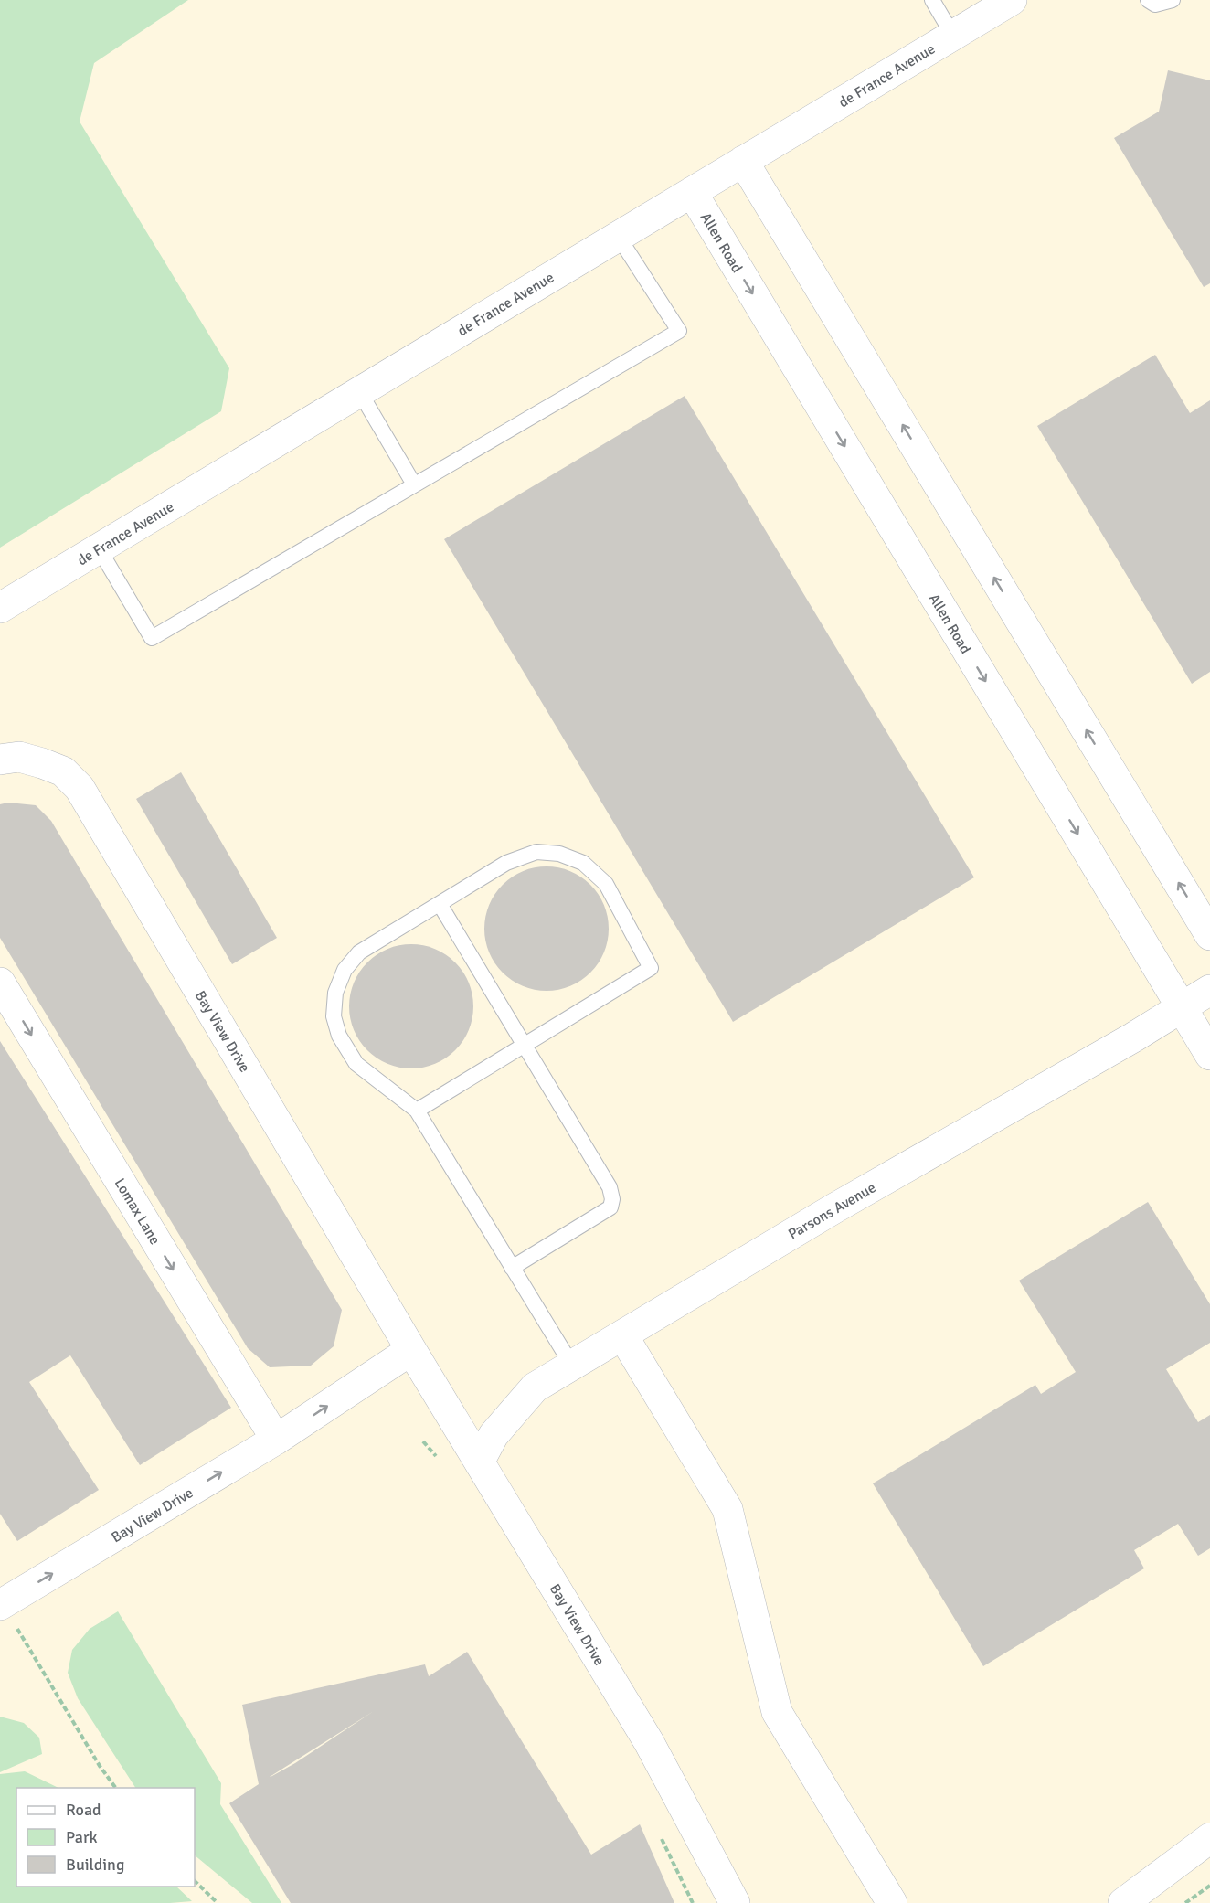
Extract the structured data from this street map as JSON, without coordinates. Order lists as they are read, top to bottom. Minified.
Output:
{"streets":{"street":["de France Avenue","Allen Road","Bay View Drive","Parsons Avenue","Lomax Lane"]},"crossings":[["de France Avenue","Allen Road"],["Allen Road","Parsons Avenue"],["Bay View Drive","Parsons Avenue"],["Bay View Drive","Lomax Lane"]],"one_way":["Lomax Lane"],"legend":["Road","Park","Building"]}
